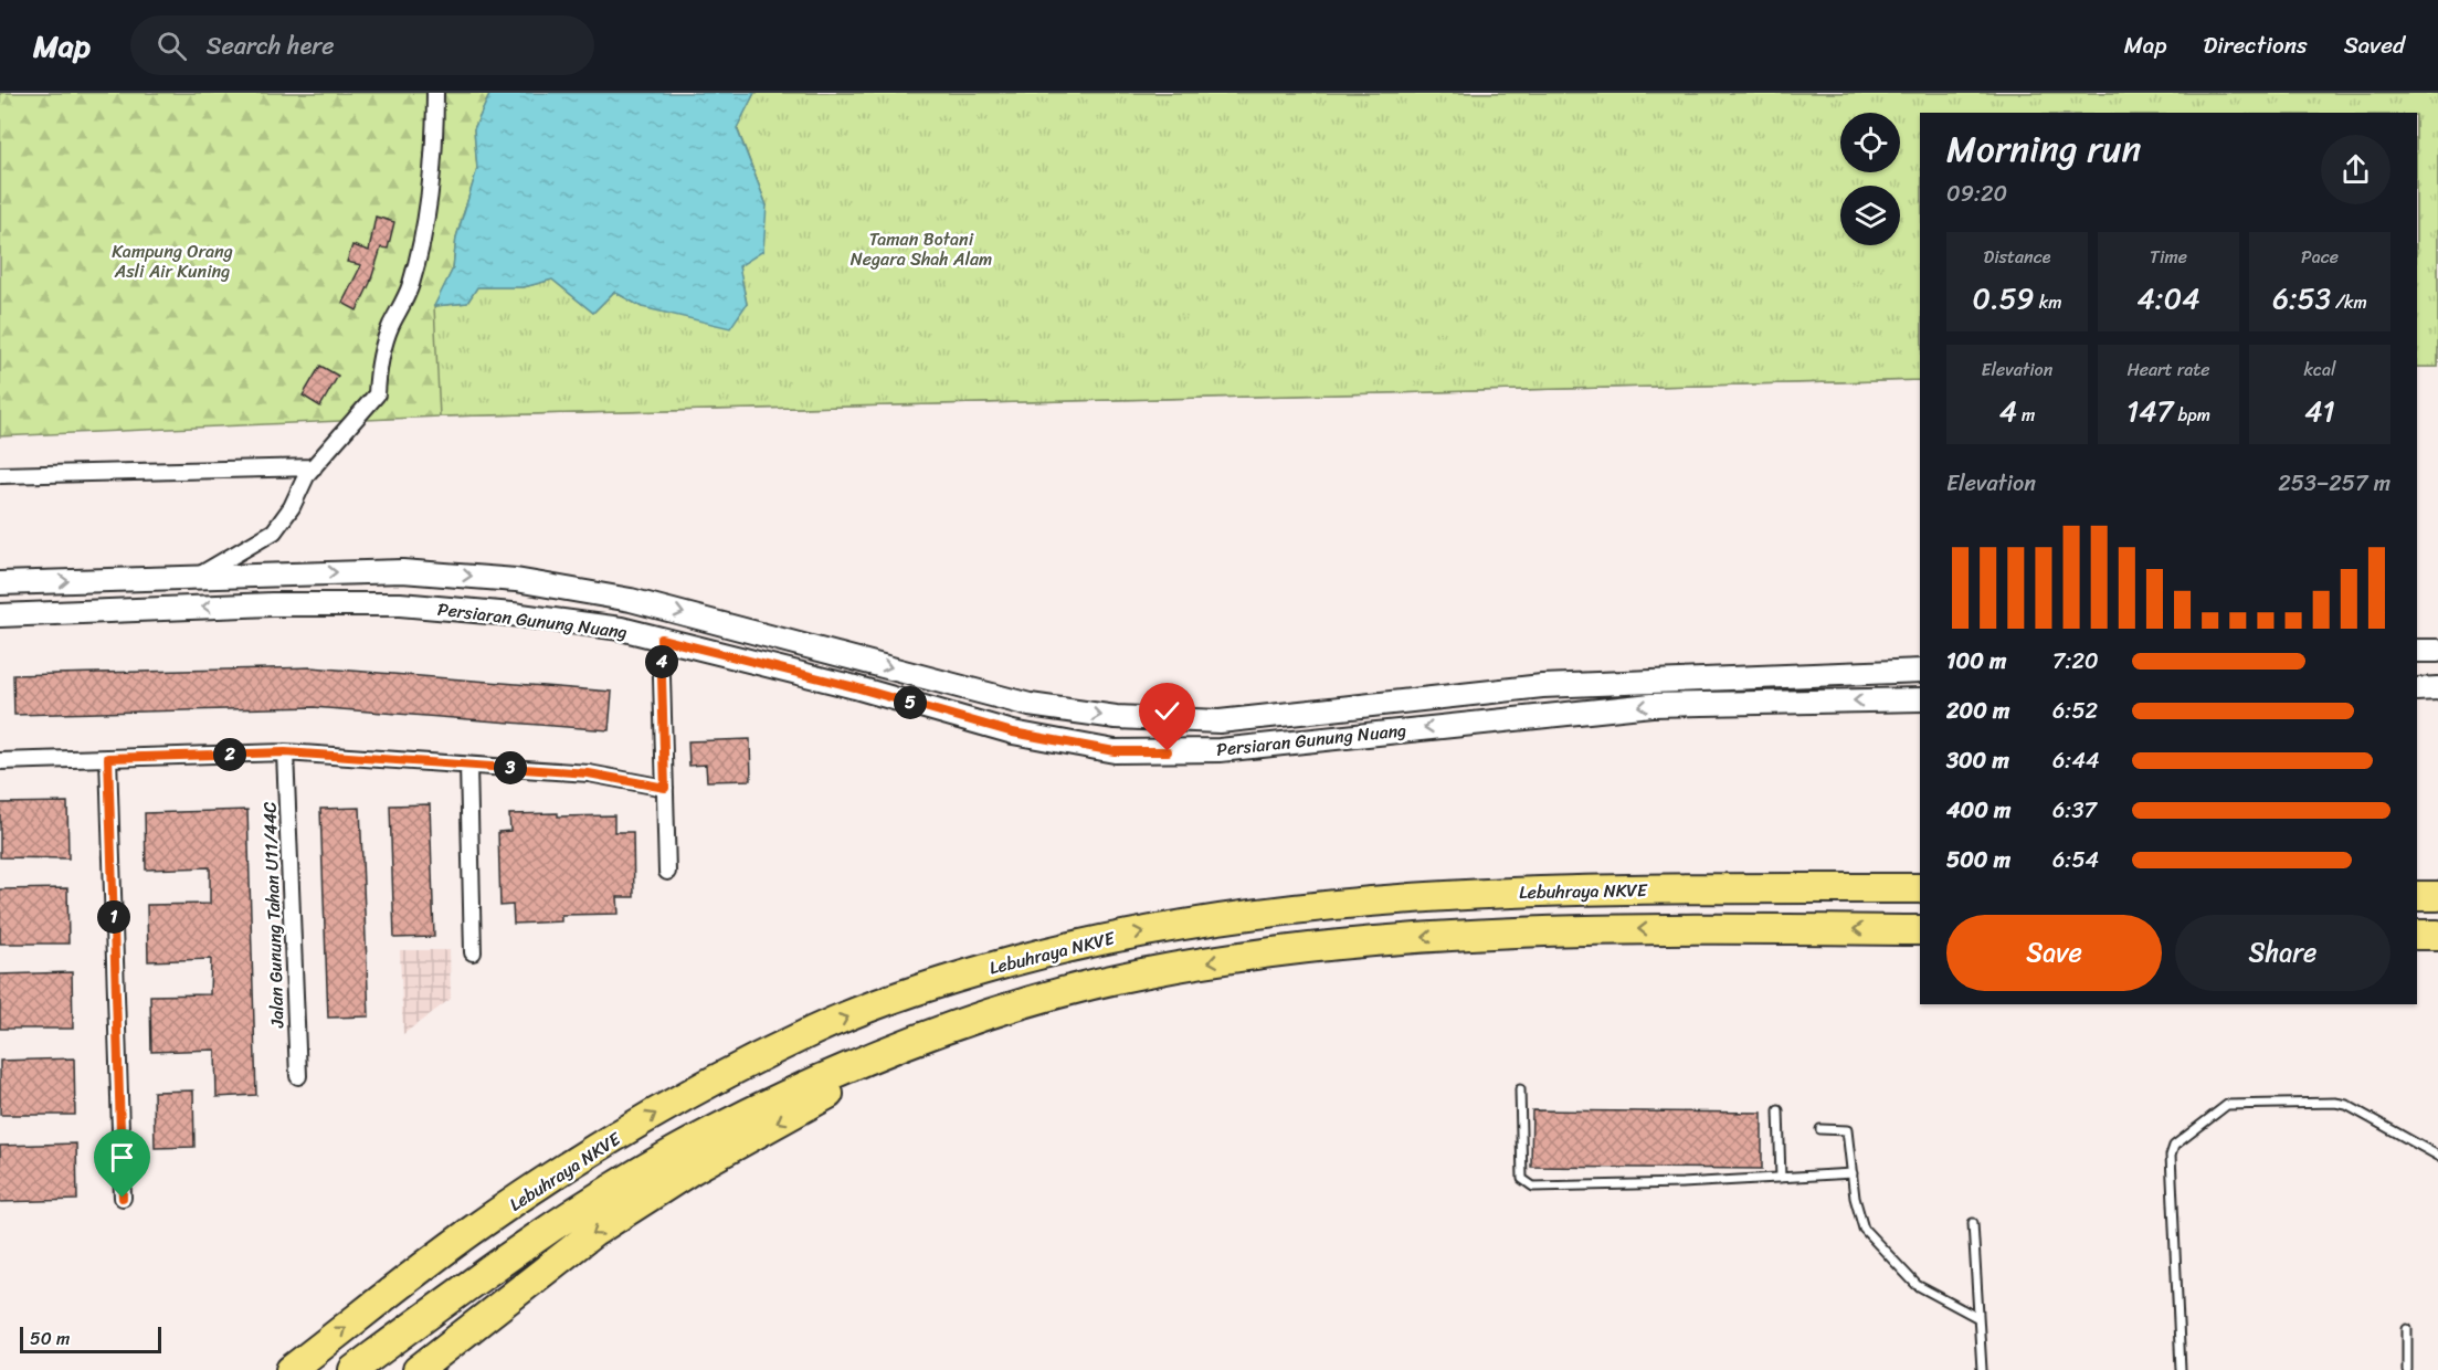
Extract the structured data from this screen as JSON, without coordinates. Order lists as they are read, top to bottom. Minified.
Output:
{"streets":{"highway":["Lebuhraya NKVE"],"street":["Persiaran Gunung Nuang","Jalan Gunung Tahan U11/44C"]},"parks":["Taman Botani Negara Shah Alam","Kampung Orang Asli Air Kuning"],"scale_bar":"50 m","page":{"header":"Map","search":"Search here","nav":["Map","Directions","Saved"],"heading":["Morning run","09:20"],"stats":[["Distance","0.59 km"],["Time","4:04"],["Pace","6:53 /km"],["Elevation","4 m"],["Heart rate","147 bpm"],["kcal","41"]],"chart":["Elevation","253–257 m"],"list":[{"name":"100 m","note":"7:20"},{"name":"200 m","note":"6:52"},{"name":"300 m","note":"6:44"},{"name":"400 m","note":"6:37"},{"name":"500 m","note":"6:54"}],"pins":["4","5","2","3","1"],"buttons":["Save","Share"],"scale":"50 m"}}
